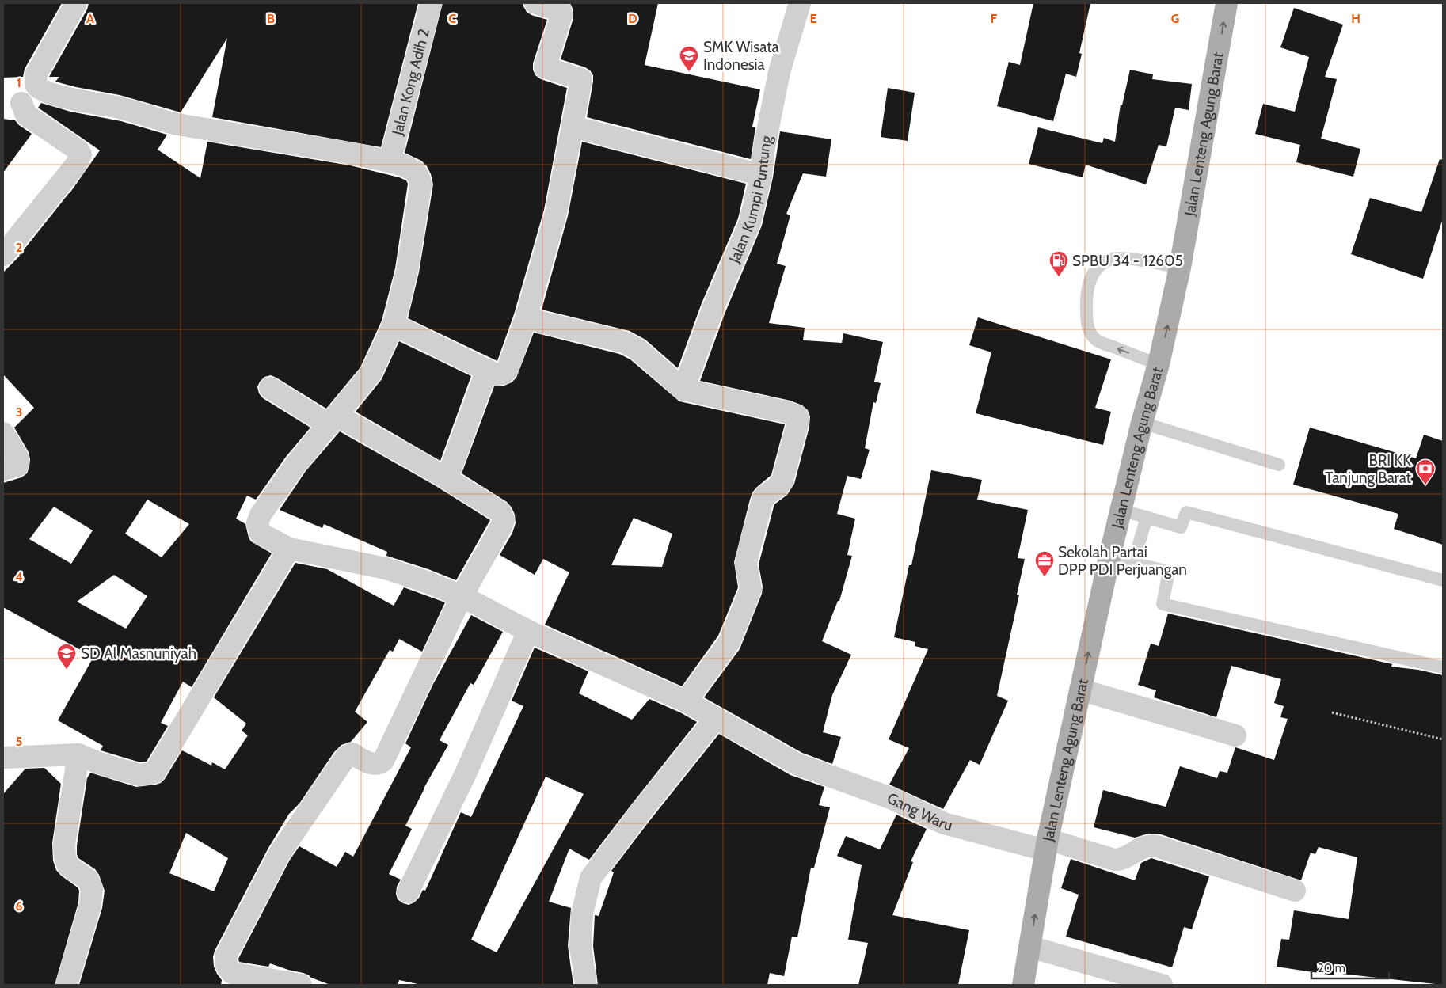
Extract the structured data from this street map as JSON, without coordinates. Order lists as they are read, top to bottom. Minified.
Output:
{"streets":{"main road":["Jalan Lenteng Agung Barat"],"street":["Jalan Kong Adih 2","Jalan Kumpi Puntung","Gang Waru"]},"crossings":[["Jalan Lenteng Agung Barat","Gang Waru"]],"one_way":["Jalan Lenteng Agung Barat"],"places":{"school or university":["SMK Wisata Indonesia","SD Al Masnuniyah"],"fuel station":["SPBU 34 - 12605"],"bank":["BRI KK Tanjung Barat"],"office":["Sekolah Partai DPP PDI Perjuangan"]},"scale_bar":"20 m","grid":{"columns":["A","B","C","D","E","F","G","H"],"rows":["1","2","3","4","5","6"]}}
